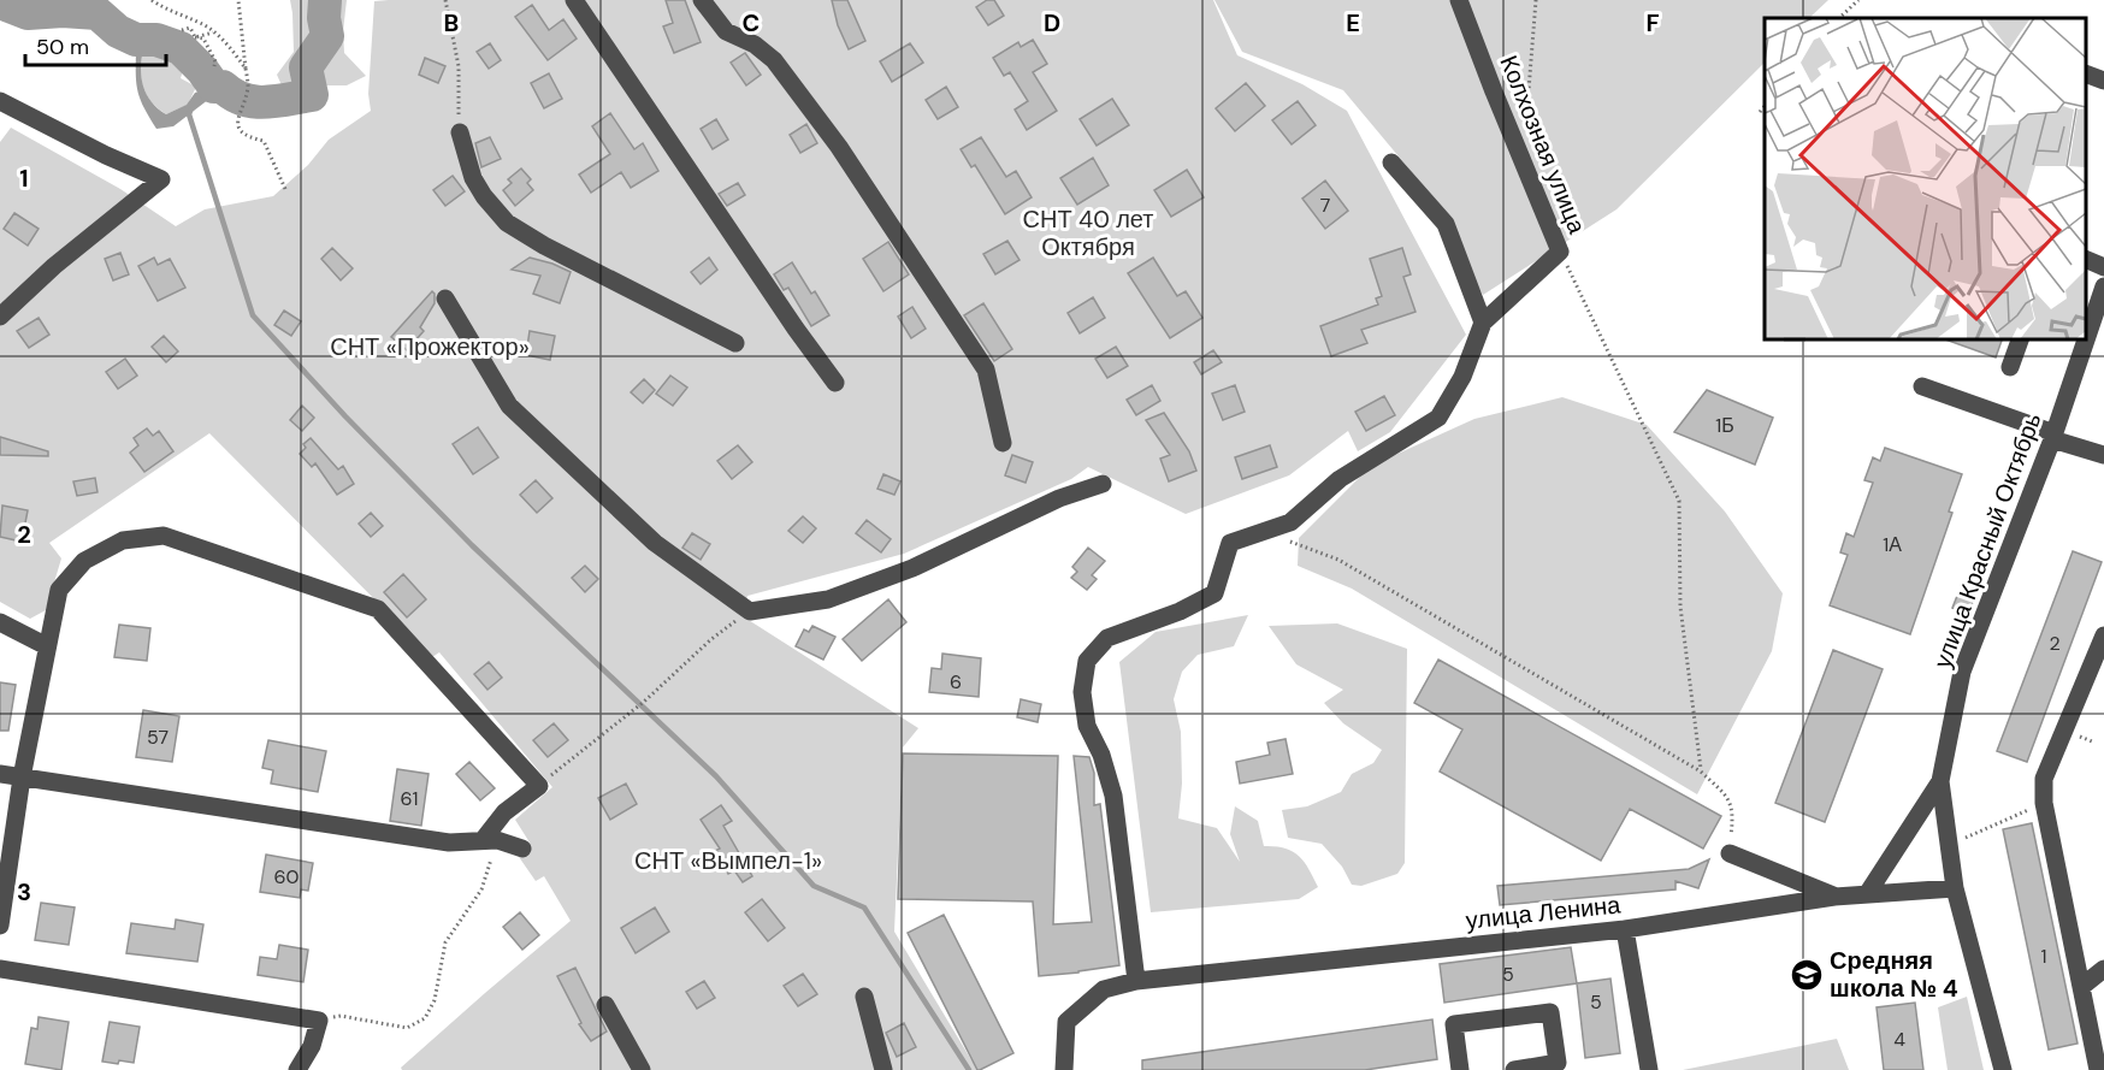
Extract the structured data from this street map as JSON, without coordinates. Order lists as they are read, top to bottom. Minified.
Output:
{"streets":{"street":["Колхозная улица","улица Красный Октябрь","улица Ленина"]},"crossings":[["улица Красный Октябрь","улица Ленина"]],"parks":["СНТ 40 лет Октября","СНТ «Прожектор»","СНТ «Вымпел-1»"],"places":{"school or university":["Средняя школа № 4"]},"house_numbers":["7","1Б","1А","2","6","57","61","60","1","5","5","4"],"scale_bar":"50 m","grid":{"columns":["B","C","D","E","F"],"rows":["1","2","3"]}}
